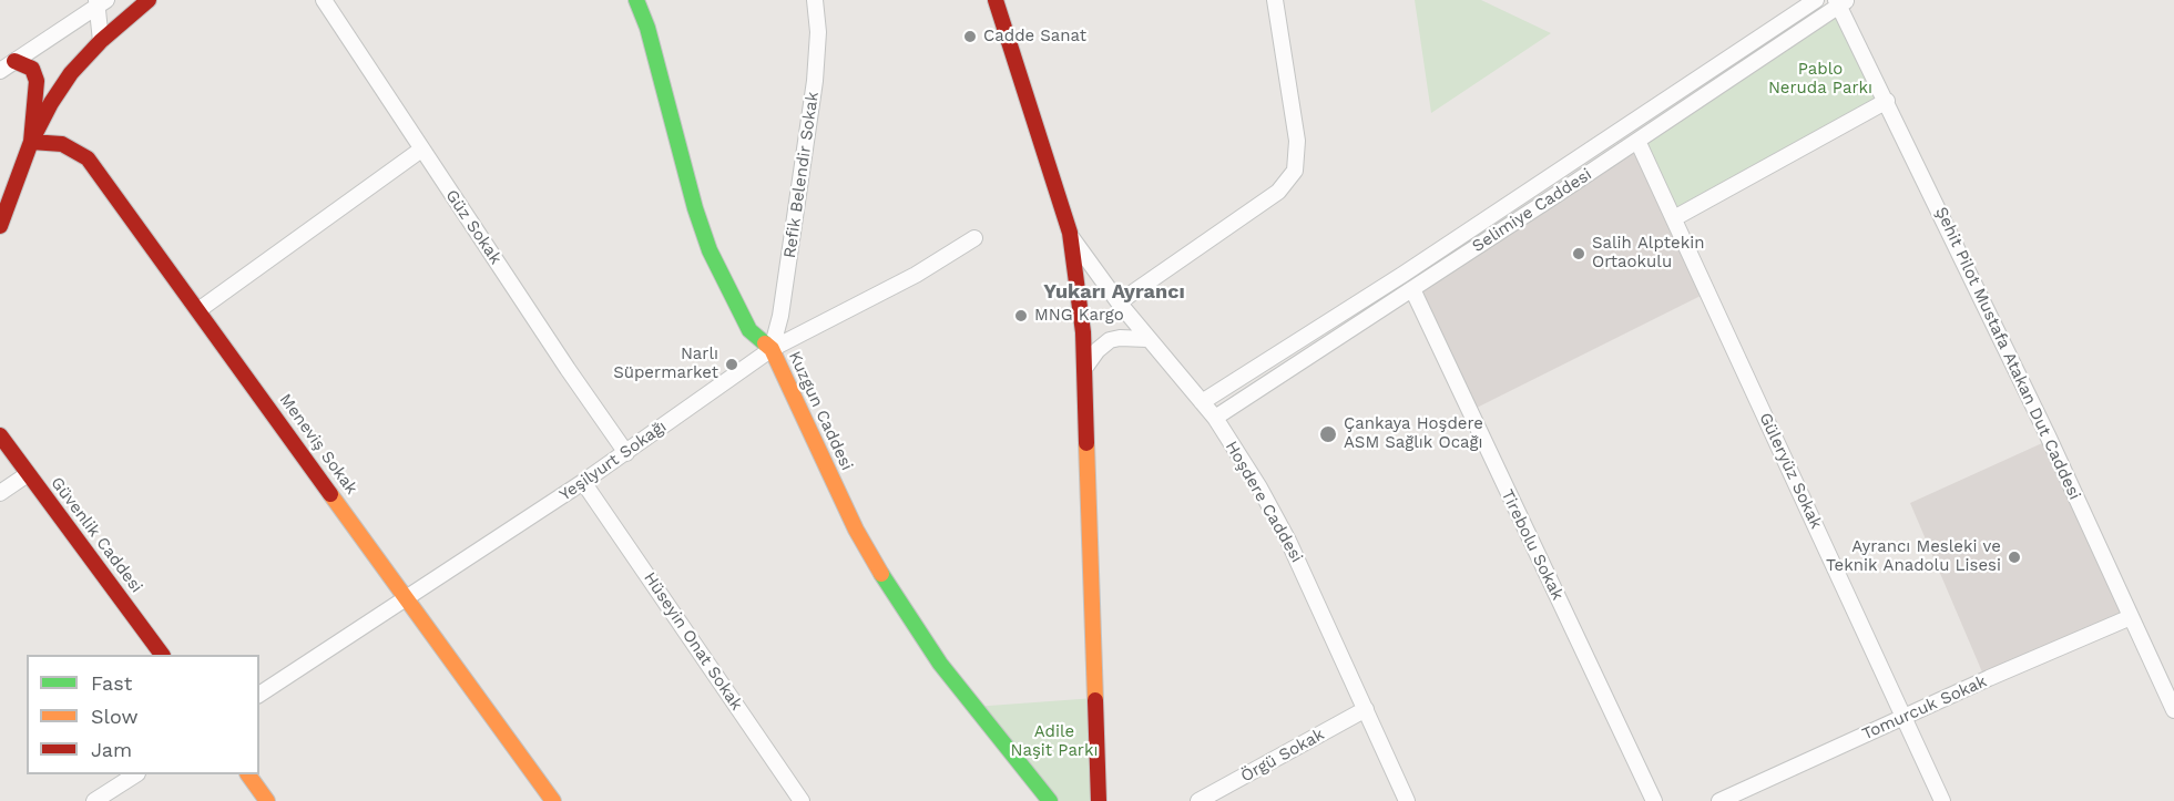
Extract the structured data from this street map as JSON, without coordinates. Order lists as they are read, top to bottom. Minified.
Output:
{"streets":{"street":["Refik Belendir Sokak","Selimiye Caddesi","Güz Sokak","Şehit Pilot Mustafa Atakan Dut Caddesi","Kuzgun Caddesi","Meneviş Sokak","Yeşilyurt Sokağı","Güleryüz Sokak","Hoşdere Caddesi","Güvenlik Caddesi","Tirebolu Sokak","Hüseyin Onat Sokak","Tomurcuk Sokak","Örgü Sokak"]},"crossings":[["Refik Belendir Sokak","Kuzgun Caddesi"],["Refik Belendir Sokak","Yeşilyurt Sokağı"],["Selimiye Caddesi","Şehit Pilot Mustafa Atakan Dut Caddesi"],["Selimiye Caddesi","Güleryüz Sokak"],["Selimiye Caddesi","Hoşdere Caddesi"],["Selimiye Caddesi","Tirebolu Sokak"],["Güz Sokak","Yeşilyurt Sokağı"],["Şehit Pilot Mustafa Atakan Dut Caddesi","Tomurcuk Sokak"],["Kuzgun Caddesi","Yeşilyurt Sokağı"],["Meneviş Sokak","Yeşilyurt Sokağı"],["Yeşilyurt Sokağı","Hüseyin Onat Sokak"],["Güleryüz Sokak","Tomurcuk Sokak"],["Hoşdere Caddesi","Örgü Sokak"]],"districts":["Yukarı Ayrancı"],"parks":["Pablo Neruda Parkı","Adile Naşit Parkı"],"places":["Cadde Sanat","Salih Alptekin Ortaokulu","MNG Kargo","Narlı Süpermarket","Çankaya Hoşdere ASM Sağlık Ocağı","Ayrancı Mesleki ve Teknik Anadolu Lisesi"],"legend":["Fast","Slow","Jam"]}
